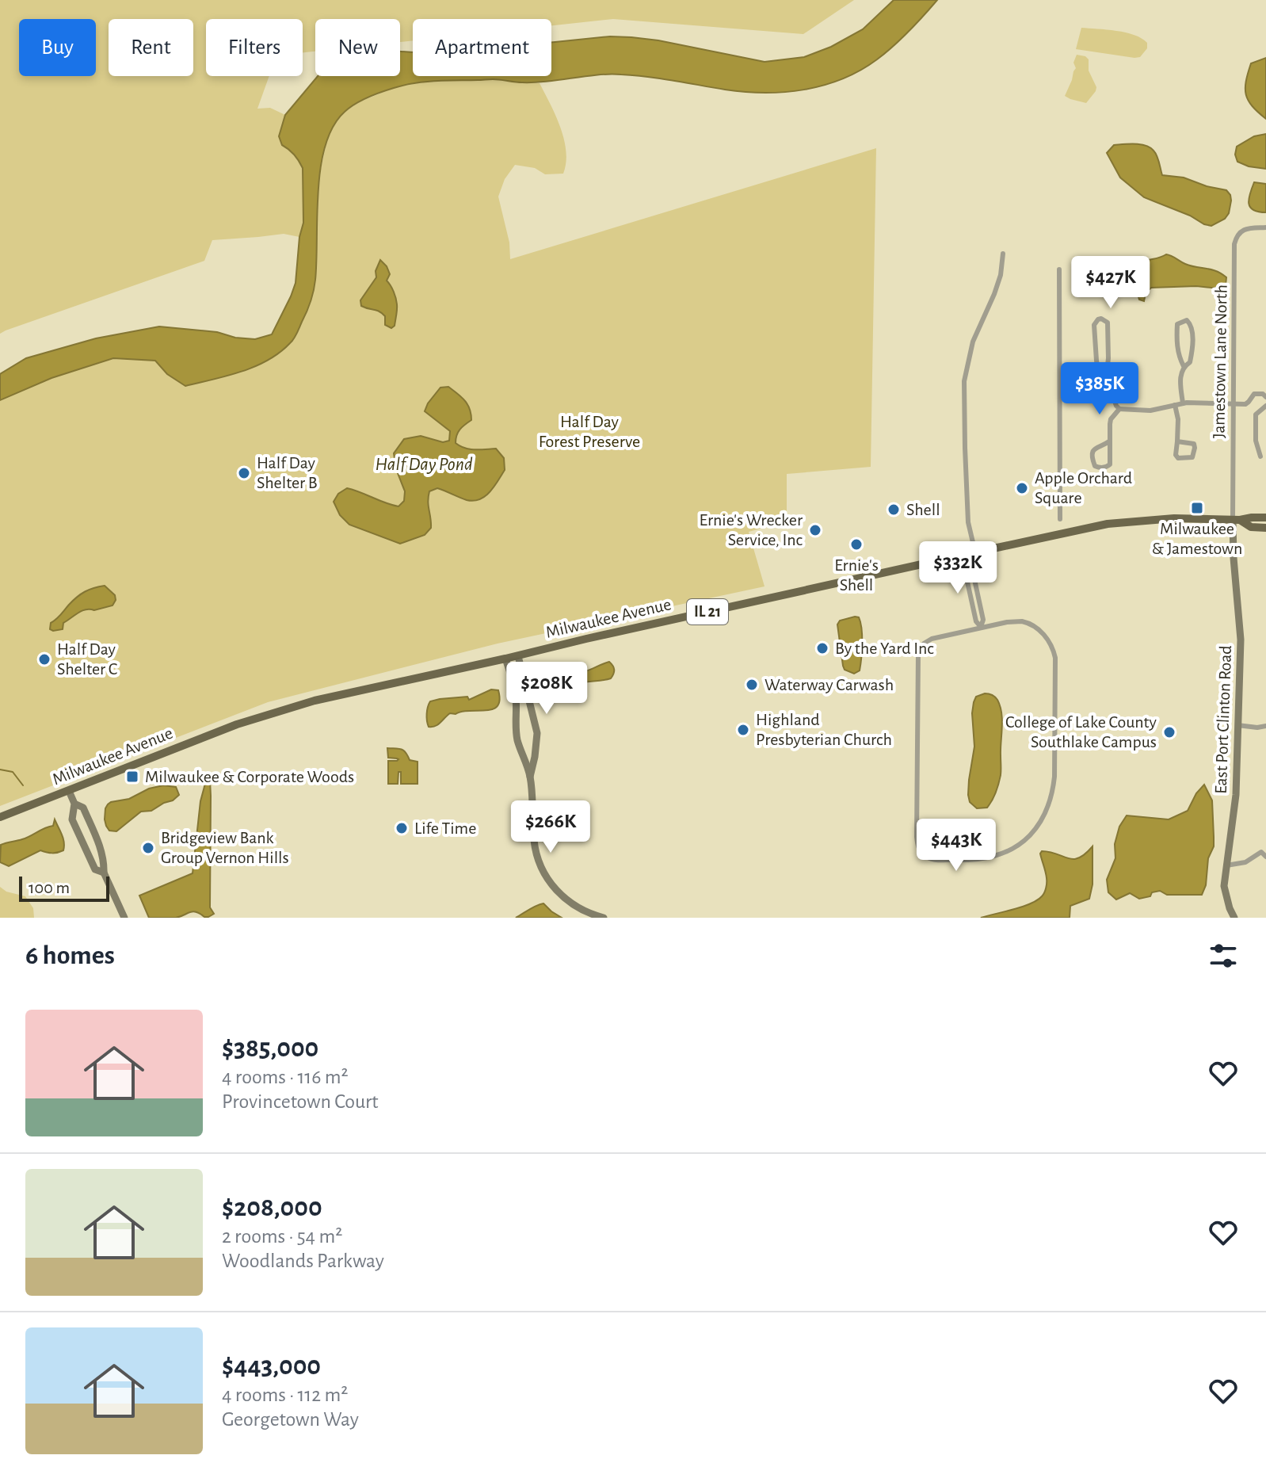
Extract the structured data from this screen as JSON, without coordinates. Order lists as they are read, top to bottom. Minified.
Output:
{"streets":{"main road":["IL 21","Milwaukee Avenue"],"street":["Jamestown Lane North","East Port Clinton Road"]},"crossings":[["Jamestown Lane North","Milwaukee Avenue"],["Jamestown Lane North","East Port Clinton Road"],["Milwaukee Avenue","East Port Clinton Road"]],"water":["Half Day Pond"],"parks":["Half Day Forest Preserve"],"places":{"other":["Half Day Shelter B","Apple Orchard Square","Shell","Ernie's Wrecker Service, Inc","Ernie's Shell","By the Yard Inc","Half Day Shelter C","Waterway Carwash","Highland Presbyterian Church","College of Lake County Southlake Campus","Life Time","Bridgeview Bank Group Vernon Hills"],"transit":["Milwaukee & Jamestown","Milwaukee & Corporate Woods"]},"scale_bar":"100 m","page":{"chip":["Buy","Rent","Filters","New","Apartment"],"price":["$427K","$385K","$332K","$208K","$266K","$443K"],"scale":"100 m","heading":"6 homes","list":[{"name":"$385,000","note":"4 rooms · 116 m² · Provincetown Court"},{"name":"$208,000","note":"2 rooms · 54 m² · Woodlands Parkway"},{"name":"$443,000","note":"4 rooms · 112 m² · Georgetown Way"}]}}
